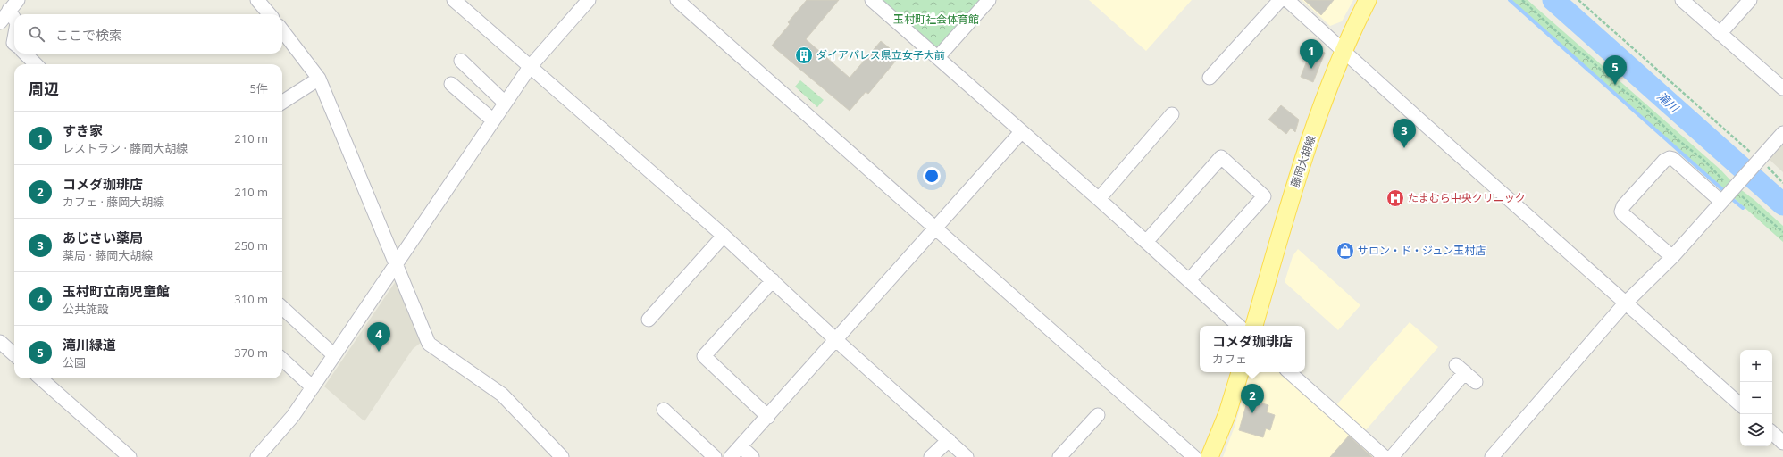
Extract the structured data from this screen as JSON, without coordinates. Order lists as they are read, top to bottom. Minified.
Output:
{"streets":{"main road":["藤岡大胡線"]},"water":["滝川"],"parks":["玉村町社会体育館"],"places":{"building":["ダイアパレス県立女子大前"],"hospital":["たまむら中央クリニック"],"shop":["サロン・ド・ジュン玉村店"]},"page":{"search":"ここで検索","pins":["1","5","3","4","2"],"heading":["周辺","5件"],"list":[{"mark":"1","name":"すき家","note":"レストラン · 藤岡大胡線","value":"210 m"},{"mark":"2","name":"コメダ珈琲店","note":"カフェ · 藤岡大胡線","value":"210 m"},{"mark":"3","name":"あじさい薬局","note":"薬局 · 藤岡大胡線","value":"250 m"},{"mark":"4","name":"玉村町立南児童館","note":"公共施設","value":"310 m"},{"mark":"5","name":"滝川緑道","note":"公園","value":"370 m"}],"popup":["コメダ珈琲店","カフェ"],"map_buttons":["+","−"]}}
